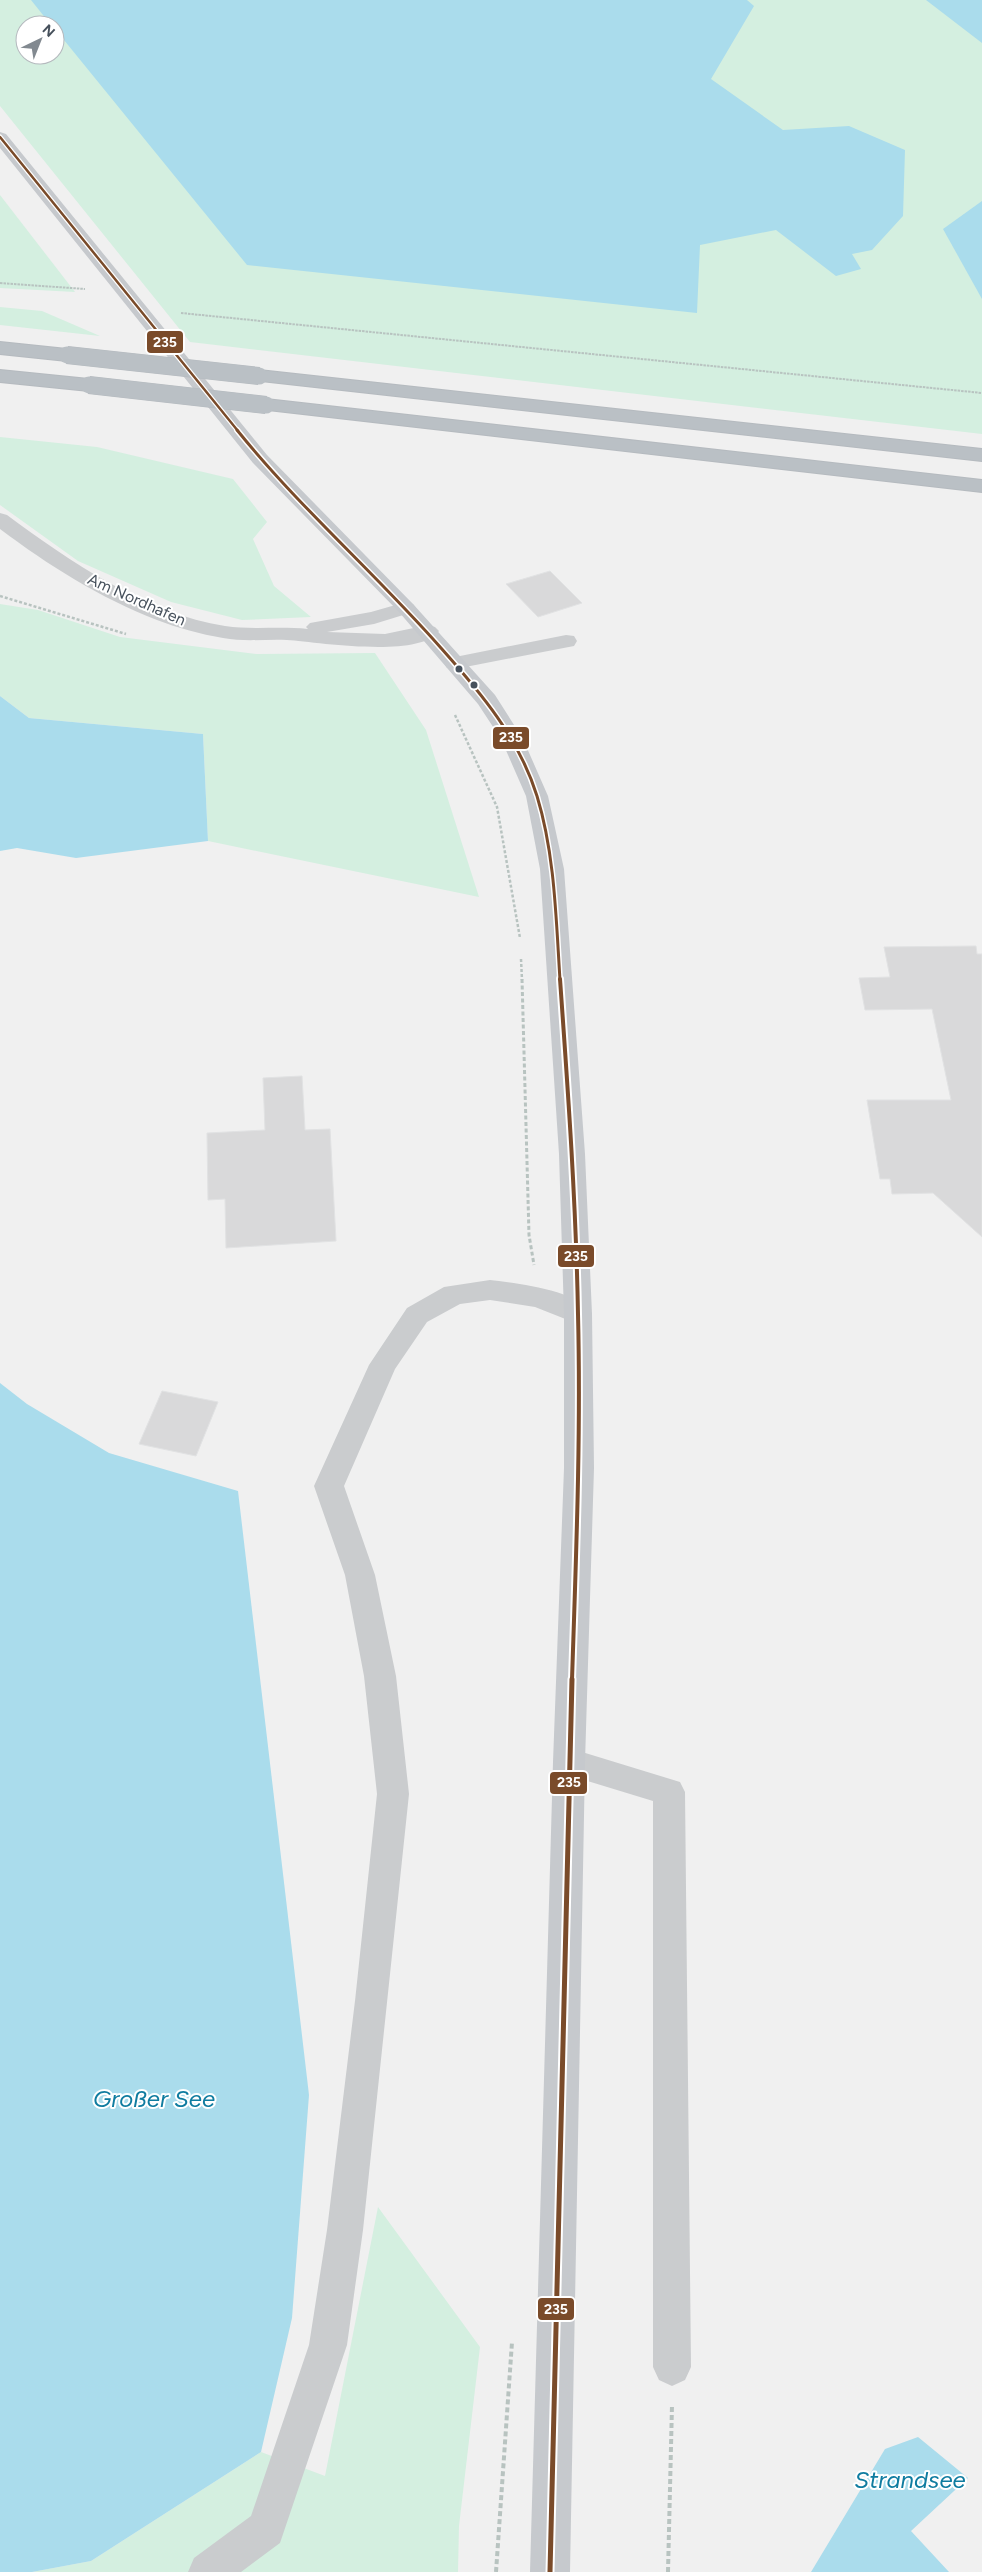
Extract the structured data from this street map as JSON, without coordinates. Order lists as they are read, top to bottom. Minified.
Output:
{"streets":{"street":["Am Nordhafen"]},"water":["Großer See","Strandsee"],"lines":["transit line 235"],"north":"top right"}
